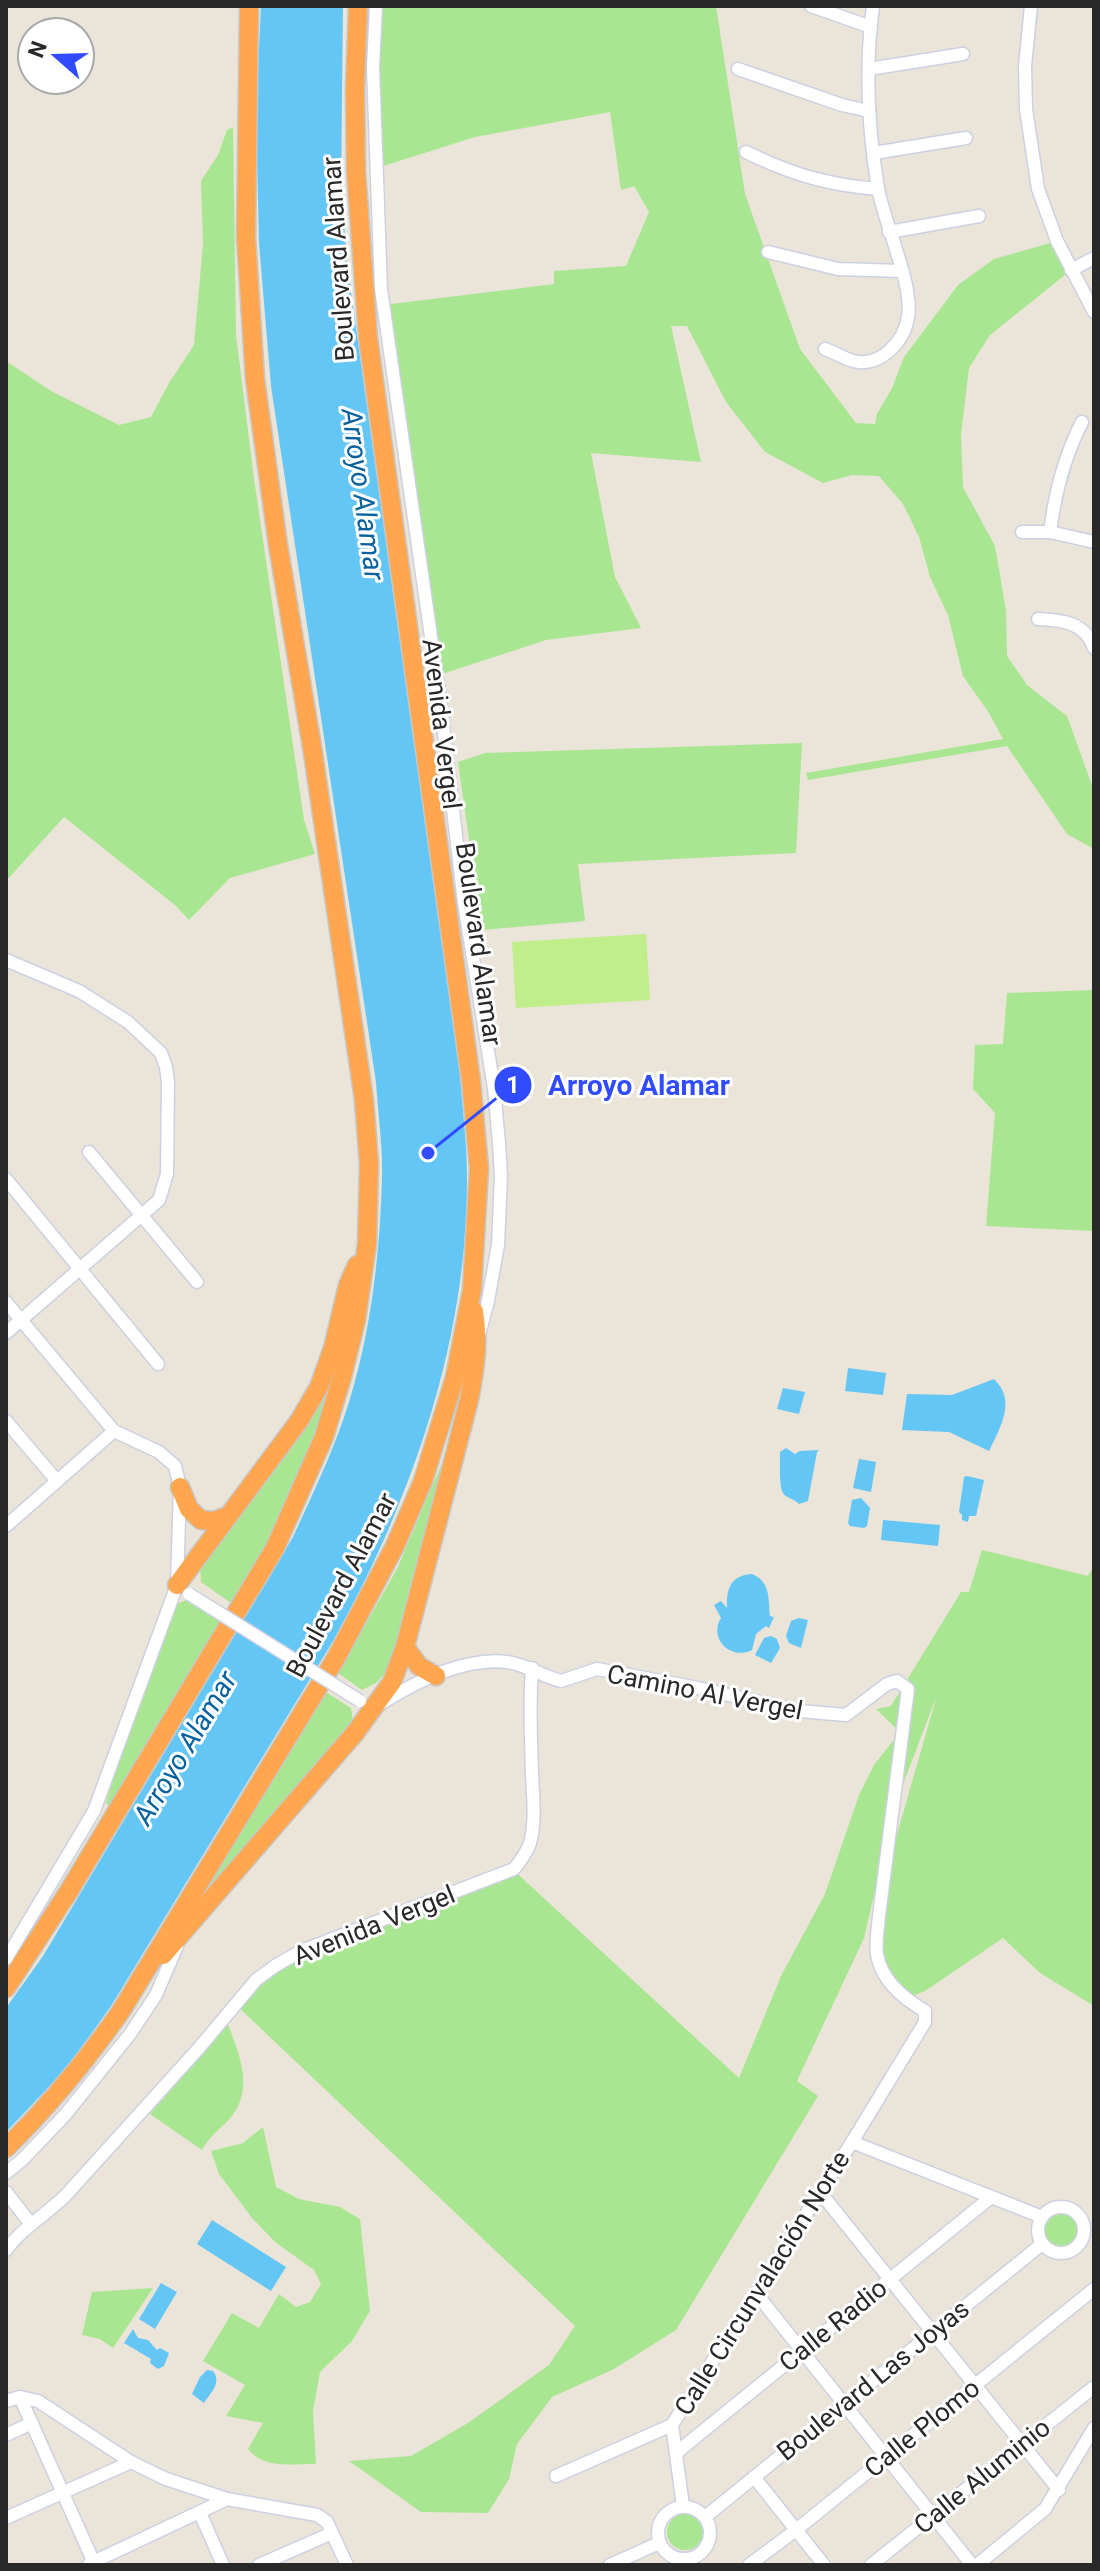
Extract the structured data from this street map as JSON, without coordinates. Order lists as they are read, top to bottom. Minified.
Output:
{"streets":{"highway":["Boulevard Alamar"],"street":["Avenida Vergel","Camino Al Vergel","Calle Circunvalación Norte","Calle Radio","Boulevard Las Joyas","Calle Plomo","Calle Aluminio"]},"crossings":[["Avenida Vergel","Camino Al Vergel"],["Camino Al Vergel","Calle Circunvalación Norte"]],"water":["Arroyo Alamar"],"places":["Arroyo Alamar"],"north":"left"}
